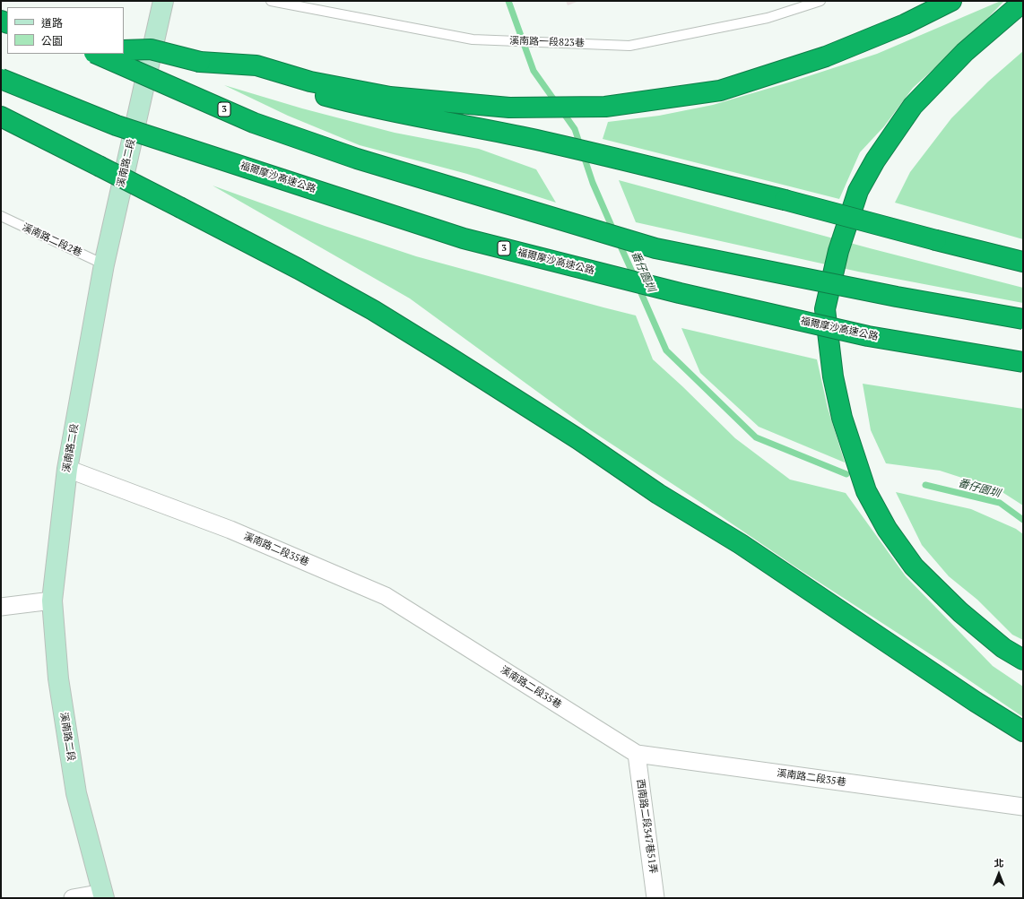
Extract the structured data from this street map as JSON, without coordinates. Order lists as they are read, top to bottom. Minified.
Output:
{"streets":{"highway":["3","福爾摩沙高速公路"],"main road":["溪南路二段"],"street":["溪南路二段35巷","西南路二段347巷51弄"],"lane":["溪南路一段823巷","溪南路二段2巷"]},"crossings":[["溪南路二段","溪南路二段2巷"],["溪南路二段","溪南路二段35巷"],["溪南路二段35巷","西南路二段347巷51弄"]],"water":["番仔園圳"],"legend":["道路","公園"],"north":"top"}
